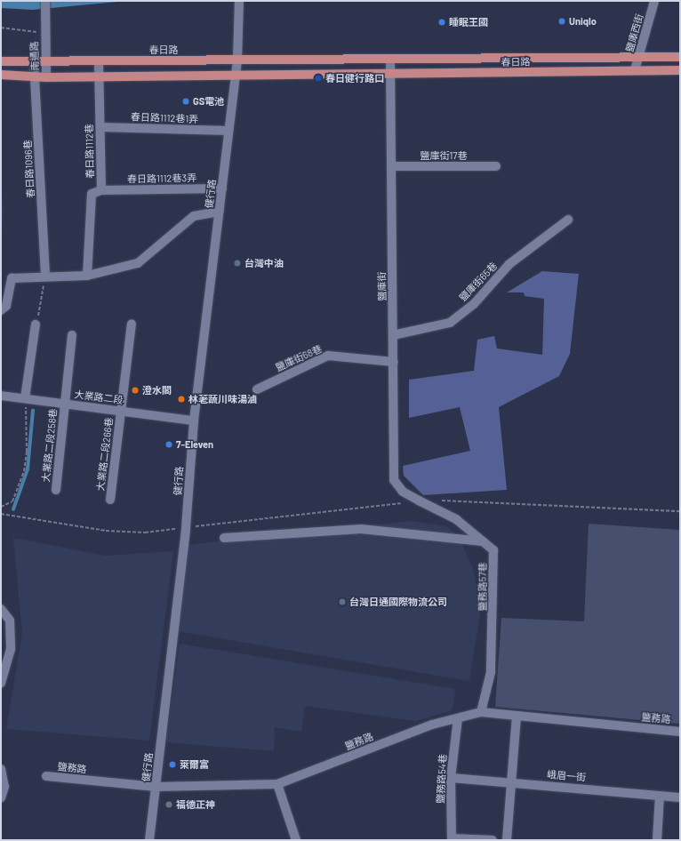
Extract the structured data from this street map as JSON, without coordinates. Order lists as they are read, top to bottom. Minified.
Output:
{"streets":{"main road":["春日路"],"street":["鹽庫西街","南通路","春日路1112巷1弄","春日路1112巷","鹽庫街17巷","春日路1096巷","春日路1112巷3弄","健行路","鹽庫街65巷","鹽庫街","鹽庫街68巷","大業路二段","大業路二段258巷","大業路二段266巷","鹽務路57巷","鹽務路","峨眉一街","鹽務路54巷"]},"crossings":[["鹽庫西街","春日路"],["春日路","南通路"],["春日路","春日路1112巷"],["春日路","春日路1096巷"],["春日路","健行路"],["春日路","鹽庫街"],["春日路1112巷1弄","春日路1112巷"],["春日路1112巷1弄","健行路"],["春日路1112巷","春日路1112巷3弄"],["鹽庫街17巷","鹽庫街"],["春日路1112巷3弄","健行路"],["健行路","大業路二段"],["健行路","鹽務路"],["鹽庫街65巷","鹽庫街"],["鹽庫街","鹽庫街68巷"],["鹽庫街","鹽務路57巷"],["大業路二段","大業路二段258巷"],["大業路二段","大業路二段266巷"],["鹽務路57巷","鹽務路"],["鹽務路","鹽務路54巷"],["峨眉一街","鹽務路54巷"]],"places":["Uniqlo","睡眠王國","春日健行路口","GS電池","台灣中油","澄水閣","林荖蔬川味湯滷","7-Eleven","台灣日通國際物流公司","萊爾富","福德正神"]}
